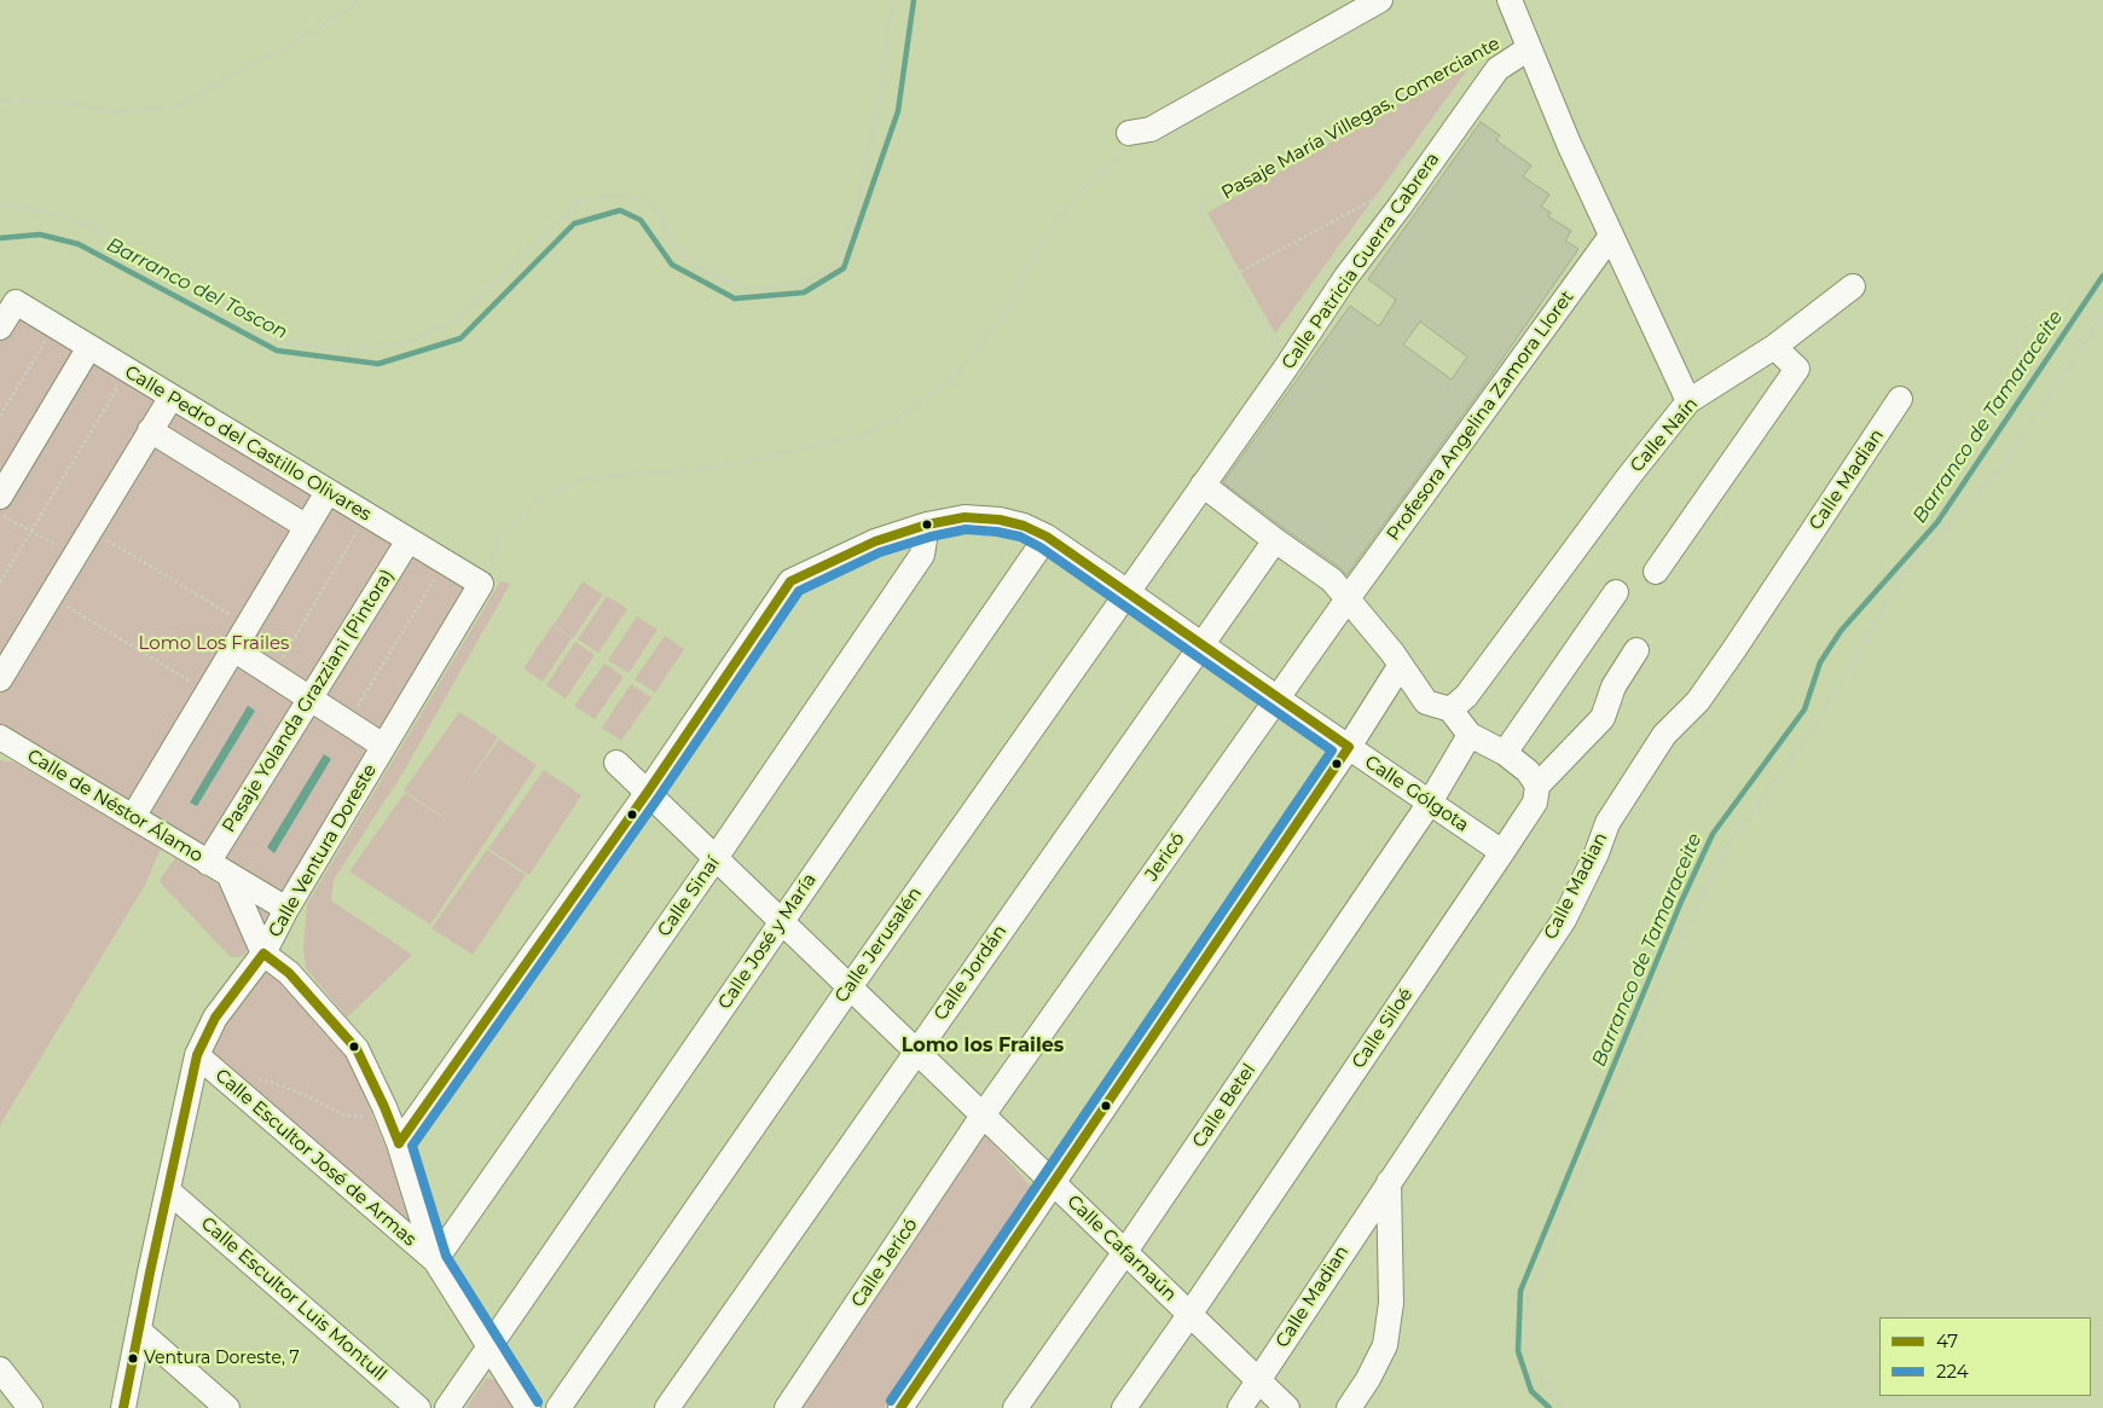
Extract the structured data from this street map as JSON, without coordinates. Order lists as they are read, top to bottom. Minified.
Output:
{"streets":{"street":["Calle Patricia Guerra Cabrera","Profesora Angelina Zamora Lloret","Calle Naín","Calle Pedro del Castillo Olivares","Calle Madian","Pasaje Yolanda Grazziani (Pintora)","Calle Gólgota","Calle de Néstor Álamo","Calle Ventura Doreste","Jericó","Calle Sinaí","Calle José y María","Calle Jerusalén","Calle Jordán","Calle Siloé","Calle Betel","Calle Escultor José de Armas","Calle Cafarnaún","Calle Jericó","Calle Escultor Luis Montull"],"path":["Pasaje María Villegas, Comerciante"]},"crossings":[["Pasaje María Villegas, Comerciante","Calle Patricia Guerra Cabrera"],["Calle Patricia Guerra Cabrera","Calle Jerusalén"],["Profesora Angelina Zamora Lloret","Jericó"],["Calle Pedro del Castillo Olivares","Pasaje Yolanda Grazziani (Pintora)"],["Calle Pedro del Castillo Olivares","Calle Ventura Doreste"],["Calle Madian","Calle Cafarnaún"],["Pasaje Yolanda Grazziani (Pintora)","Calle de Néstor Álamo"],["Calle Gólgota","Jericó"],["Calle Gólgota","Calle Sinaí"],["Calle Gólgota","Calle José y María"],["Calle Gólgota","Calle Jerusalén"],["Calle Gólgota","Calle Jordán"],["Calle Gólgota","Calle Siloé"],["Calle Gólgota","Calle Betel"],["Calle Gólgota","Calle Cafarnaún"],["Calle de Néstor Álamo","Calle Ventura Doreste"],["Calle Ventura Doreste","Calle Escultor José de Armas"],["Calle Ventura Doreste","Calle Escultor Luis Montull"],["Jericó","Calle Cafarnaún"],["Jericó","Calle Jericó"],["Calle Sinaí","Calle Escultor José de Armas"],["Calle Sinaí","Calle Cafarnaún"],["Calle José y María","Calle Cafarnaún"],["Calle Jerusalén","Calle Cafarnaún"],["Calle Jordán","Calle Cafarnaún"],["Calle Siloé","Calle Cafarnaún"],["Calle Betel","Calle Cafarnaún"],["Calle Cafarnaún","Calle Jericó"]],"districts":["Lomo los Frailes"],"water":["Barranco del Toscon","Barranco de Tamaraceite"],"parks":["Lomo Los Frailes"],"places":["Ventura Doreste, 7"],"lines":["transit line 47","transit line 224"],"legend":["47","224"]}
